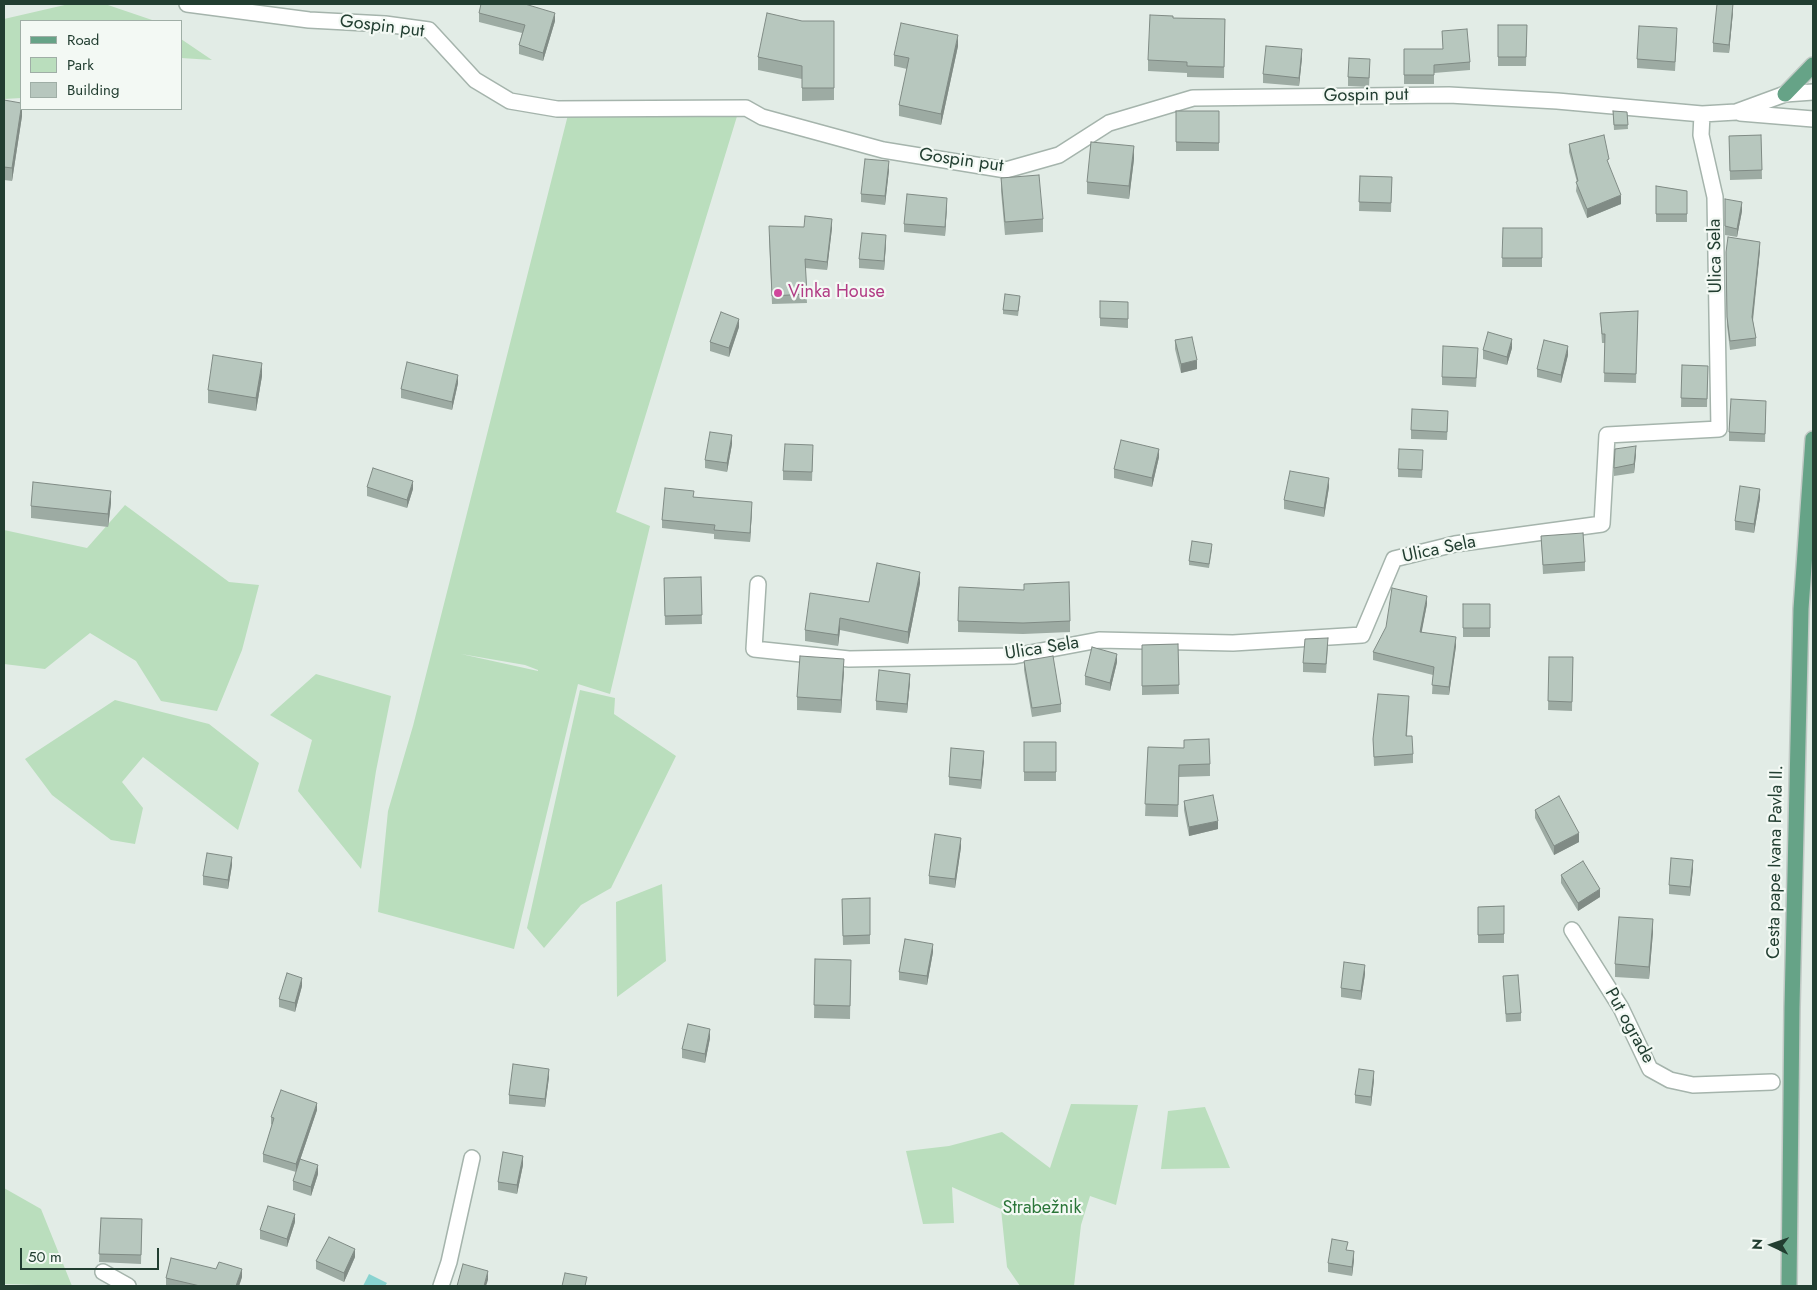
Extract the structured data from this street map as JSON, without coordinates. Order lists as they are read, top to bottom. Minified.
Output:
{"streets":{"main road":["Cesta pape Ivana Pavla II."],"street":["Gospin put","Ulica Sela","Put ograde"]},"crossings":[["Gospin put","Ulica Sela"]],"parks":["Strabežnik"],"places":["Vinka House"],"legend":["Road","Park","Building"],"scale_bar":"50 m","north":"left"}
